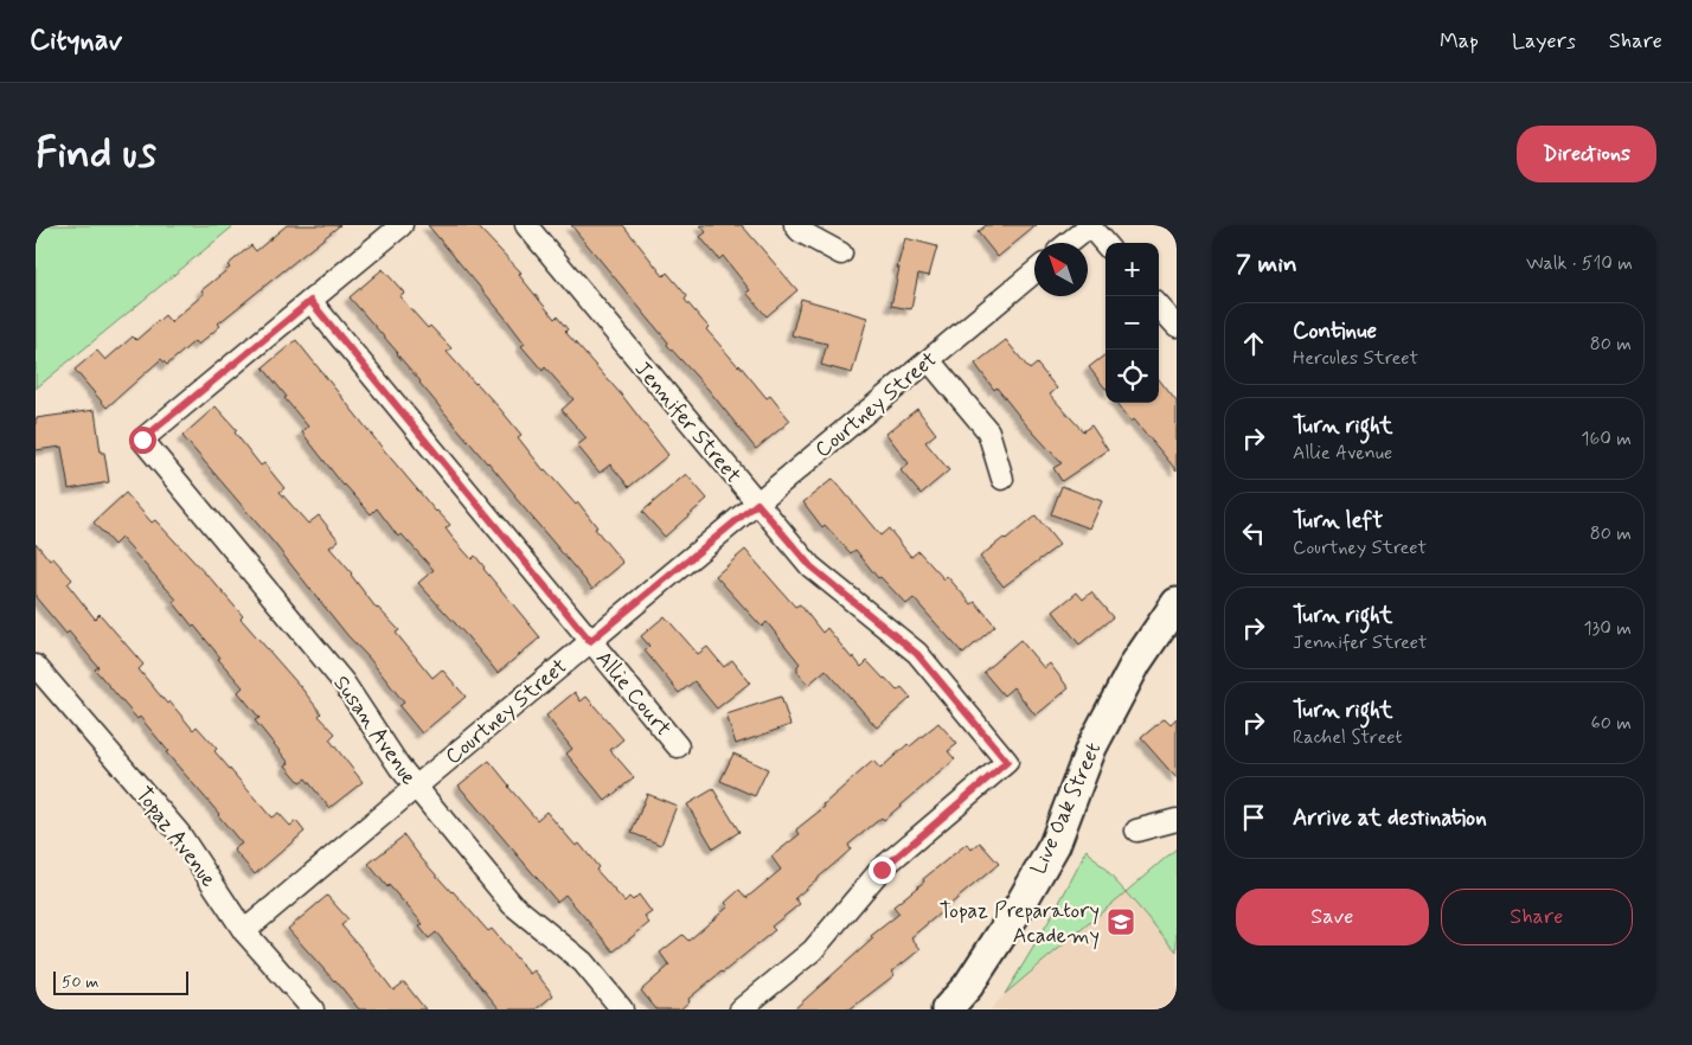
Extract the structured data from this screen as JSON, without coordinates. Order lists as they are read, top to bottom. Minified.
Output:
{"streets":{"street":["Courtney Street","Jennifer Street","Allie Court","Susan Avenue","Live Oak Street","Topaz Avenue"]},"crossings":[["Courtney Street","Jennifer Street"],["Courtney Street","Allie Court"],["Courtney Street","Susan Avenue"],["Courtney Street","Topaz Avenue"],["Allie Court","Susan Avenue"]],"places":{"school or university":["Topaz Preparatory Academy"]},"scale_bar":"50 m","north":"top left","page":{"header":"Citynav","nav":["Map","Layers","Share"],"buttons":["Directions",["Save","Share"]],"title":"Find us","heading":["7 min","Walk · 510 m"],"map_buttons":["+","−"],"list":[["Continue","Hercules Street","80 m"],["Turn right","Allie Avenue","160 m"],["Turn left","Courtney Street","80 m"],["Turn right","Jennifer Street","130 m"],["Turn right","Rachel Street","60 m"],"Arrive at destination"],"scale":"50 m"}}
